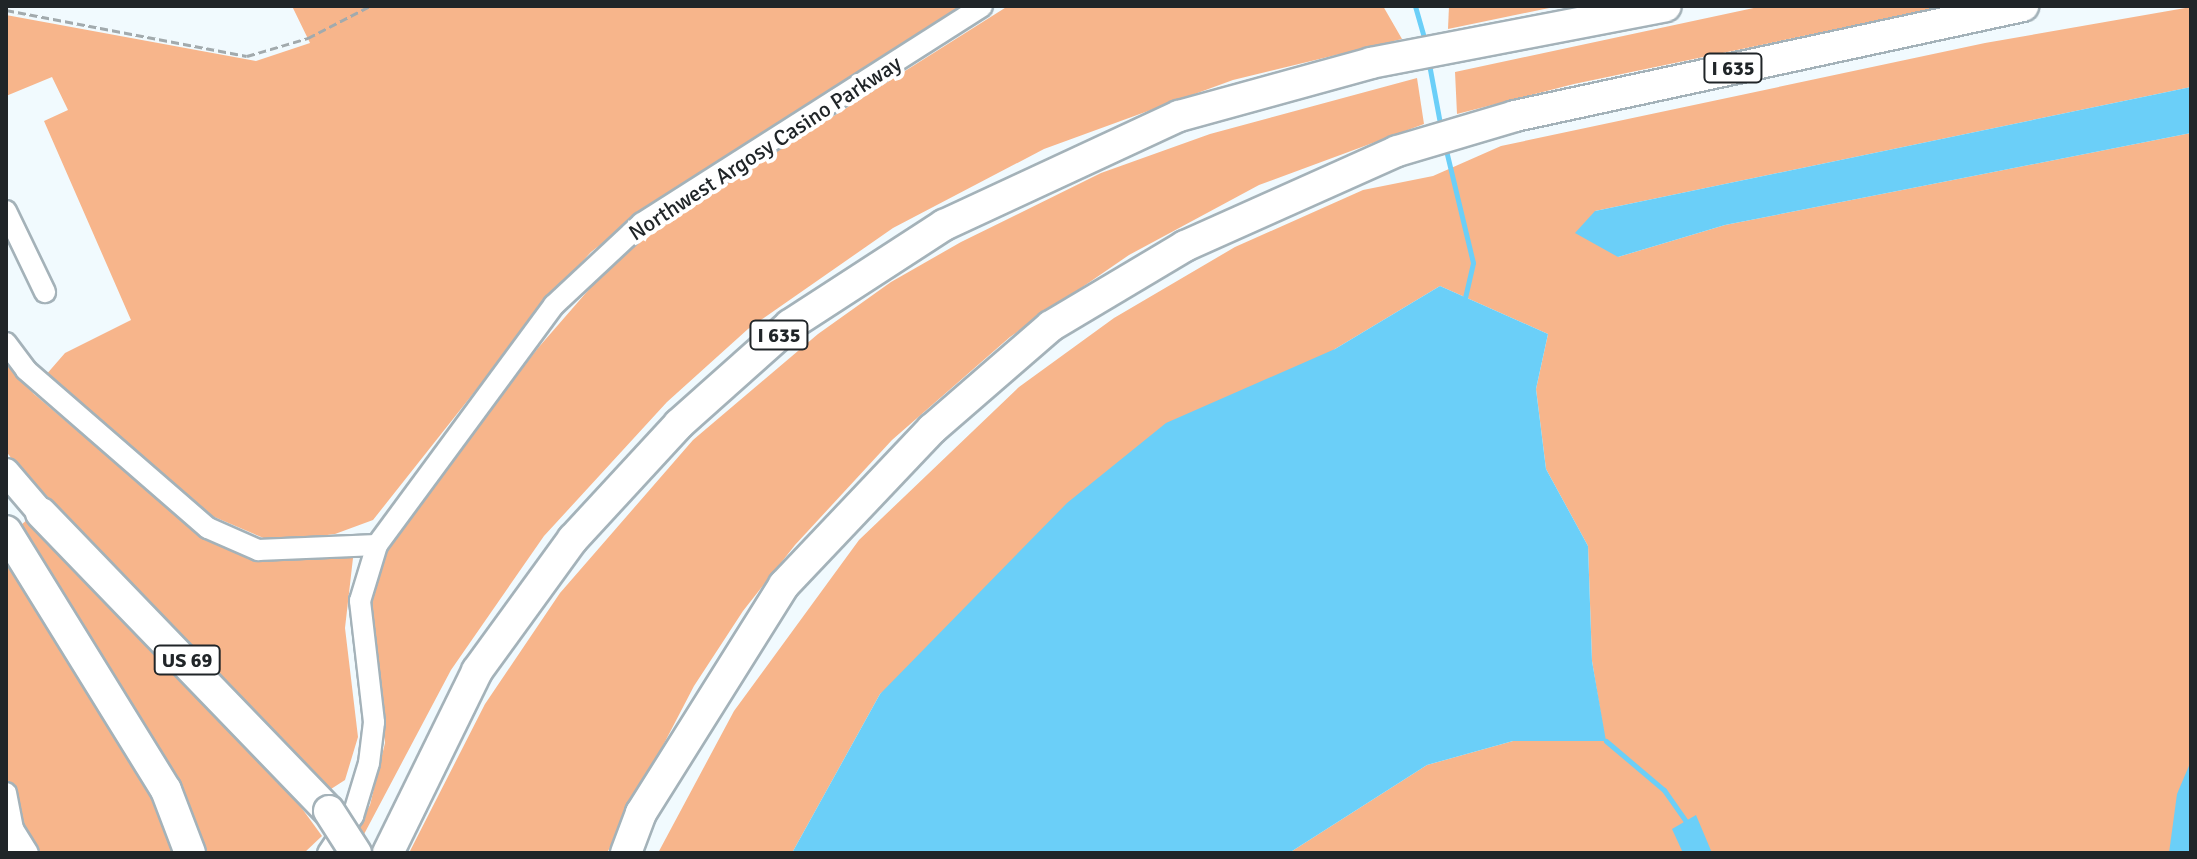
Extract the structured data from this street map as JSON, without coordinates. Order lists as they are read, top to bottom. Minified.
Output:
{"streets":{"highway":["I 635","US 69"],"street":["Northwest Argosy Casino Parkway"]}}
